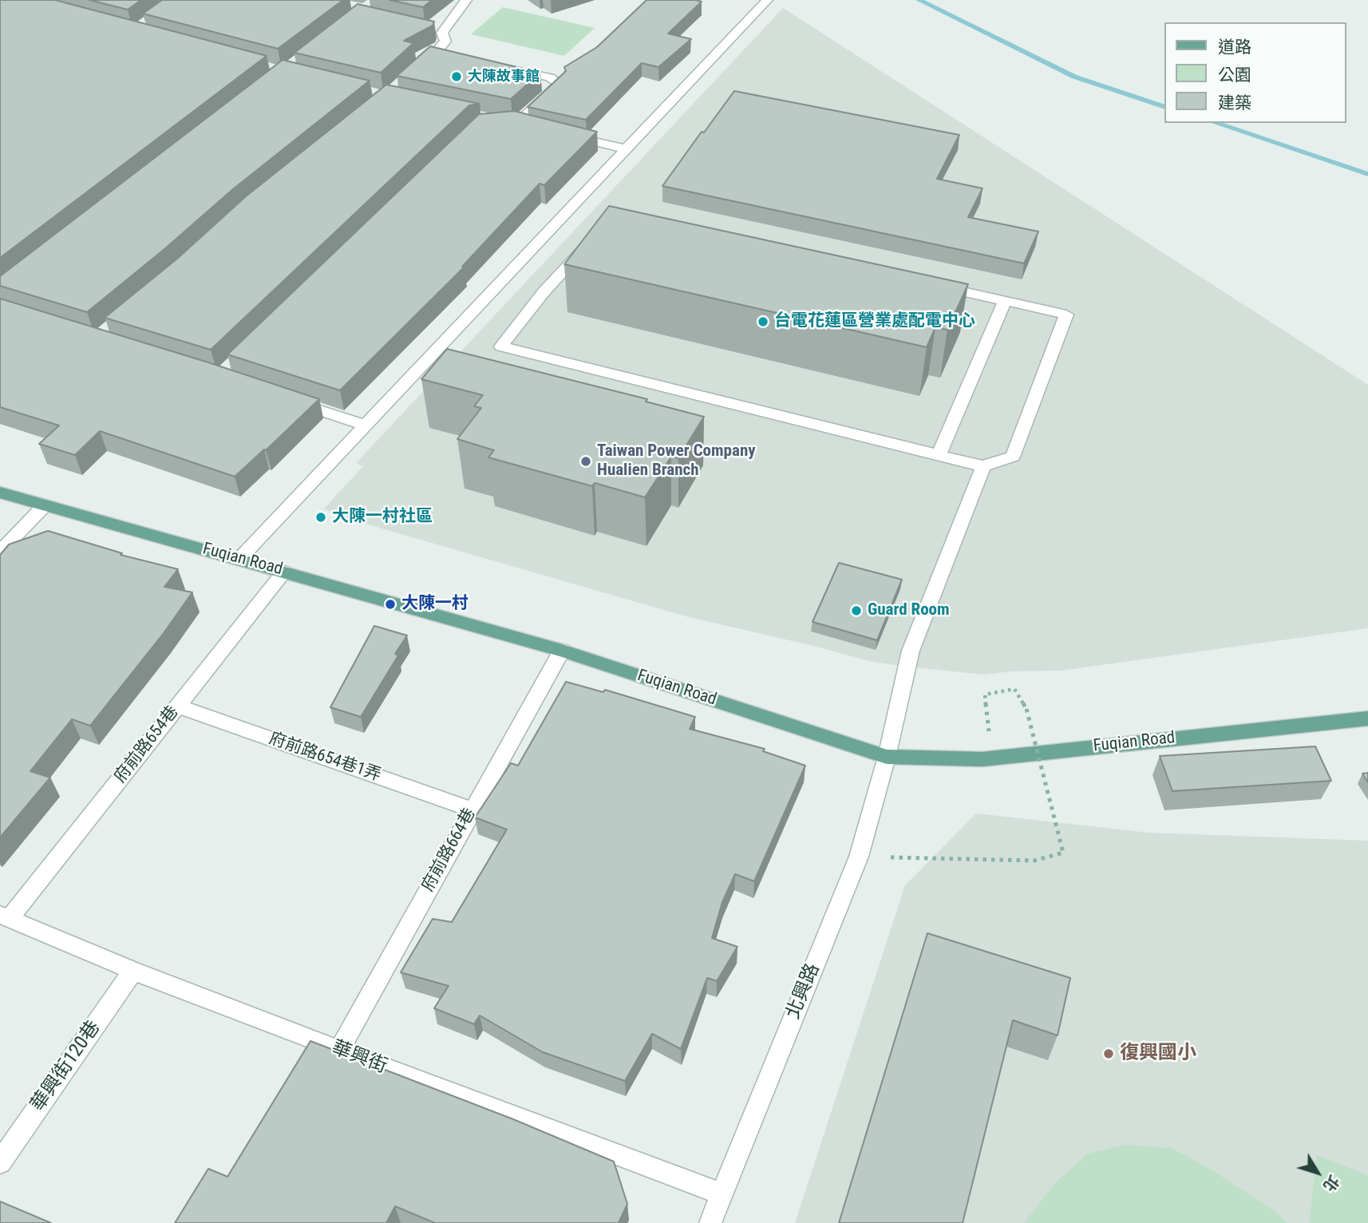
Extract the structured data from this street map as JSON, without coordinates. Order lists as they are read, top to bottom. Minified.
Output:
{"streets":{"main road":["Fuqian Road"],"street":["府前路654巷","府前路654巷1弄","府前路664巷","北興路","華興街","華興街120巷"]},"crossings":[["Fuqian Road","府前路654巷"],["Fuqian Road","府前路664巷"],["Fuqian Road","北興路"],["府前路654巷","府前路654巷1弄"],["府前路654巷","華興街"],["府前路654巷1弄","府前路664巷"],["府前路664巷","華興街"],["北興路","華興街"],["華興街","華興街120巷"]],"places":["大陳故事館","台電花蓮區營業處配電中心","Taiwan Power Company Hualien Branch","大陳一村社區","大陳一村","Guard Room","復興國小"],"legend":["道路","公園","建築"],"north":"bottom right"}
